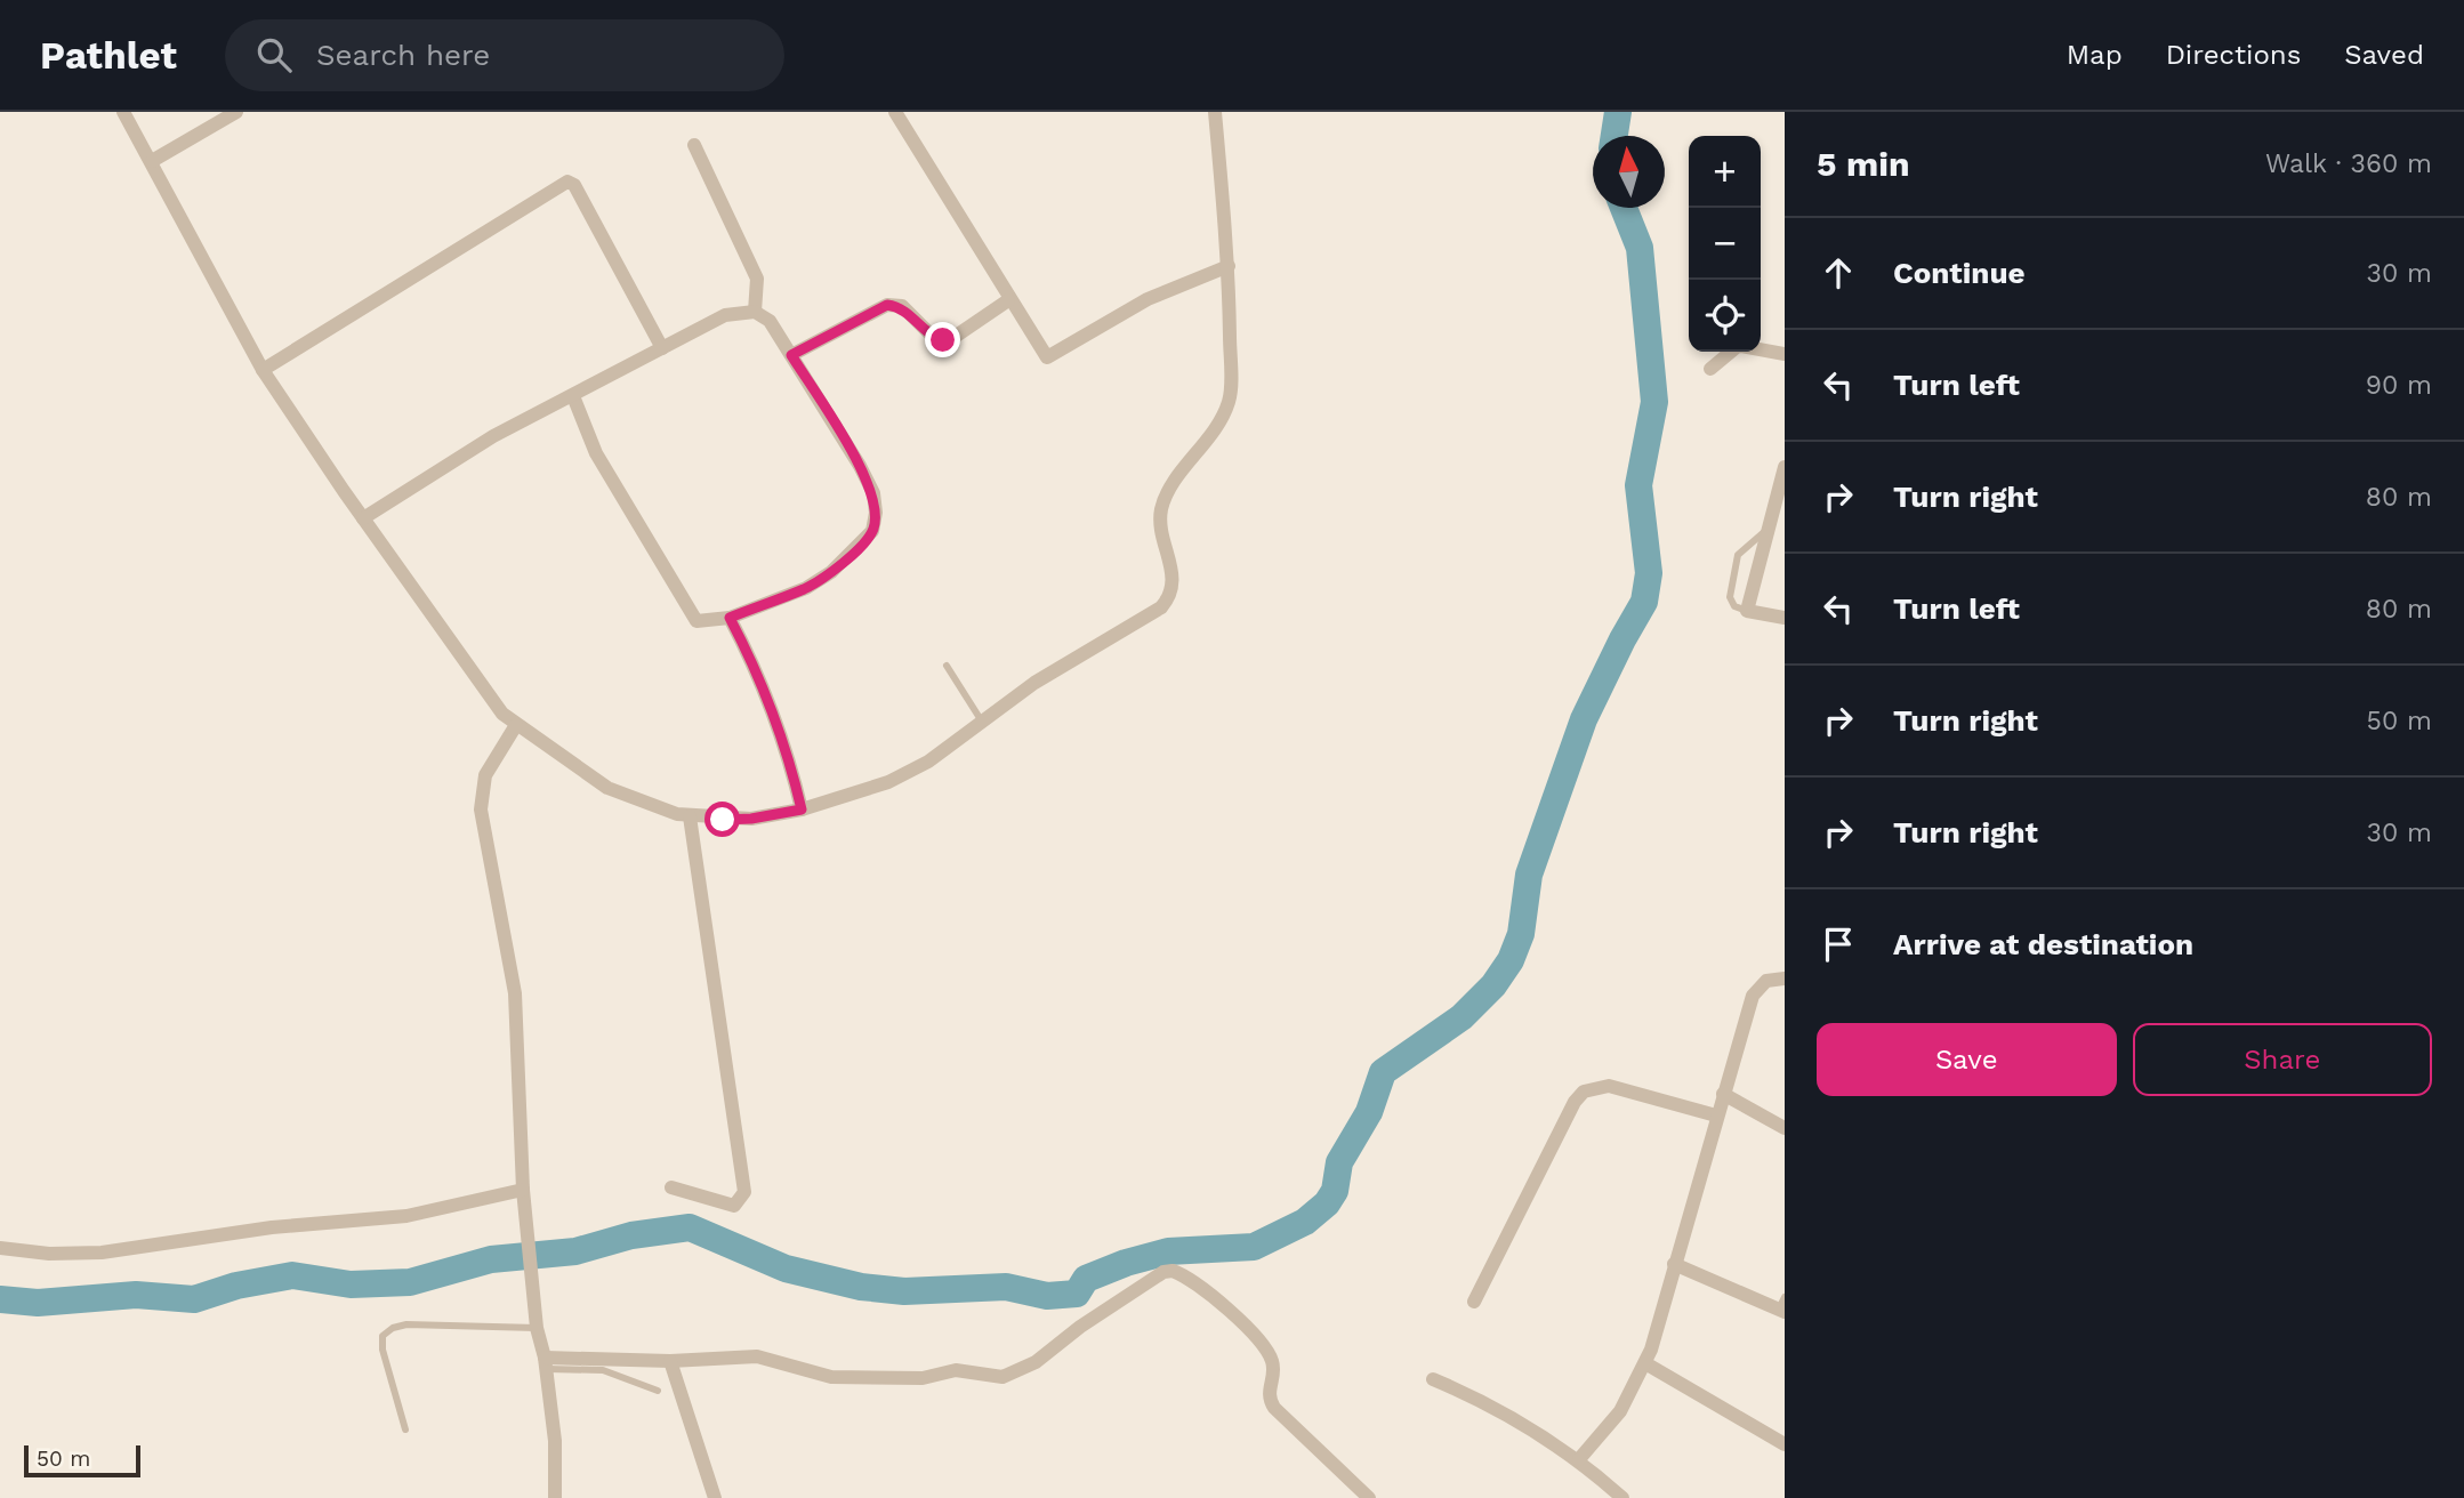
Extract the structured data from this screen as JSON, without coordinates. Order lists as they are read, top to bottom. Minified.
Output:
{"scale_bar":"50 m","north":"top","page":{"header":"Pathlet","search":"Search here","nav":["Map","Directions","Saved"],"heading":["5 min","Walk · 360 m"],"map_buttons":["+","−"],"list":[["Continue","30 m"],["Turn left","90 m"],["Turn right","80 m"],["Turn left","80 m"],["Turn right","50 m"],["Turn right","30 m"],"Arrive at destination"],"buttons":["Save","Share"],"scale":"50 m"}}
